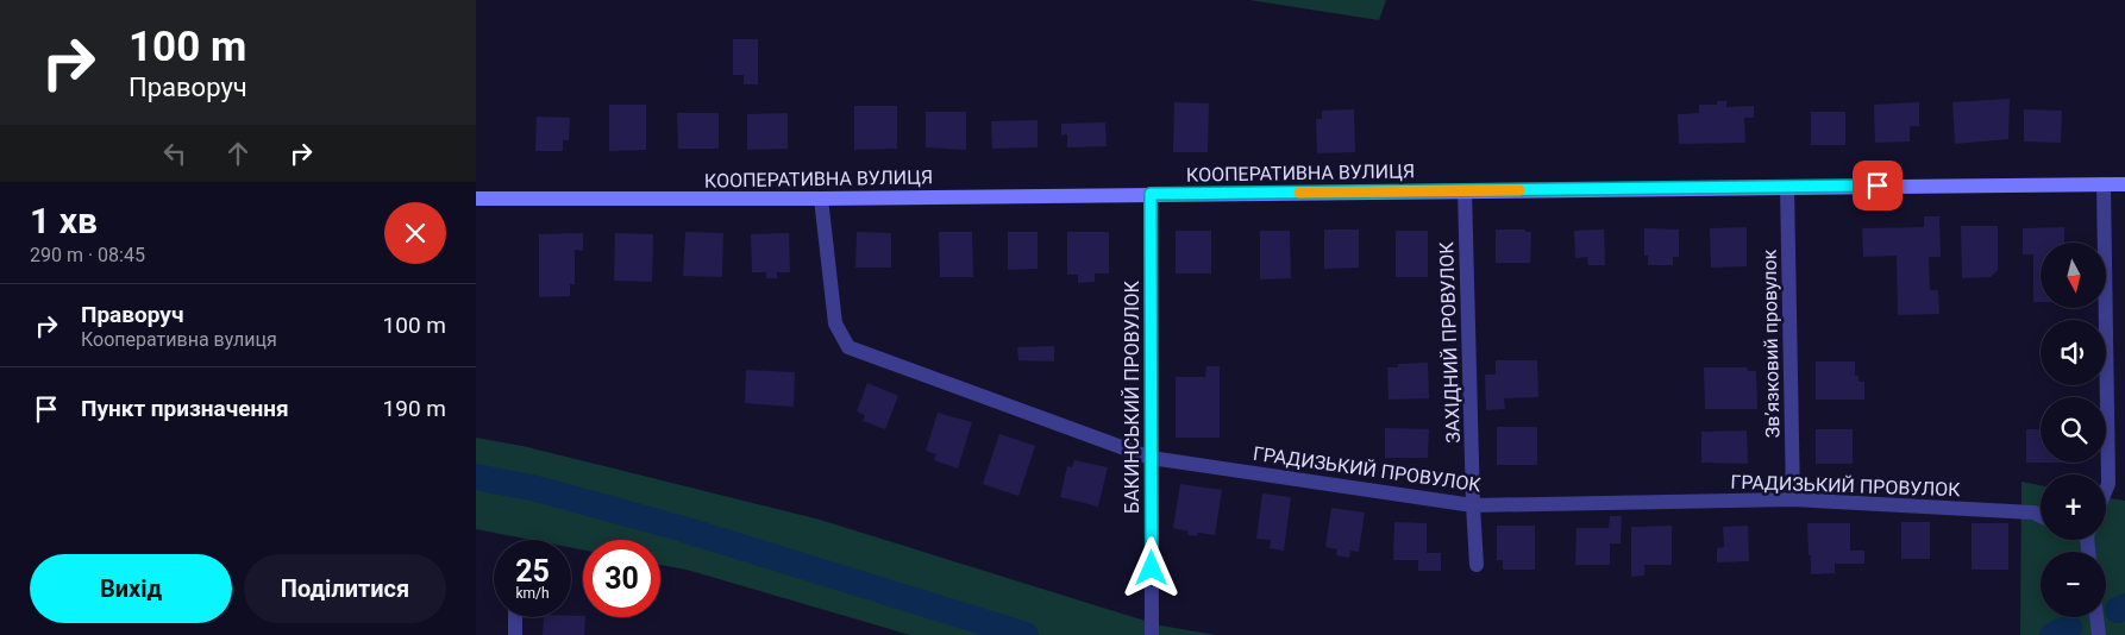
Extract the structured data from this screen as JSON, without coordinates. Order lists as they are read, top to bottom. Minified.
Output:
{"streets":{"street":["КООПЕРАТИВНА ВУЛИЦЯ","ЗАХІДНИЙ ПРОВУЛОК","Звʼязковий провулок","БАКИНСЬКИЙ ПРОВУЛОК","ГРАДИЗЬКИЙ ПРОВУЛОК"]},"crossings":[["КООПЕРАТИВНА ВУЛИЦЯ","ЗАХІДНИЙ ПРОВУЛОК"],["КООПЕРАТИВНА ВУЛИЦЯ","Звʼязковий провулок"],["КООПЕРАТИВНА ВУЛИЦЯ","БАКИНСЬКИЙ ПРОВУЛОК"],["КООПЕРАТИВНА ВУЛИЦЯ","ГРАДИЗЬКИЙ ПРОВУЛОК"],["ЗАХІДНИЙ ПРОВУЛОК","ГРАДИЗЬКИЙ ПРОВУЛОК"],["Звʼязковий провулок","ГРАДИЗЬКИЙ ПРОВУЛОК"],["БАКИНСЬКИЙ ПРОВУЛОК","ГРАДИЗЬКИЙ ПРОВУЛОК"]],"north":"bottom","page":{"turn":["100 m","Праворуч"],"heading":["1 хв","290 m · 08:45"],"map_buttons":["+","−"],"list":[{"name":"Праворуч","note":"Кооперативна вулиця","value":"100 m"},{"name":"Пункт призначення","value":"190 m"}],"speed":"25 km/h","limit":"30","buttons":["Вихід","Поділитися"]}}
